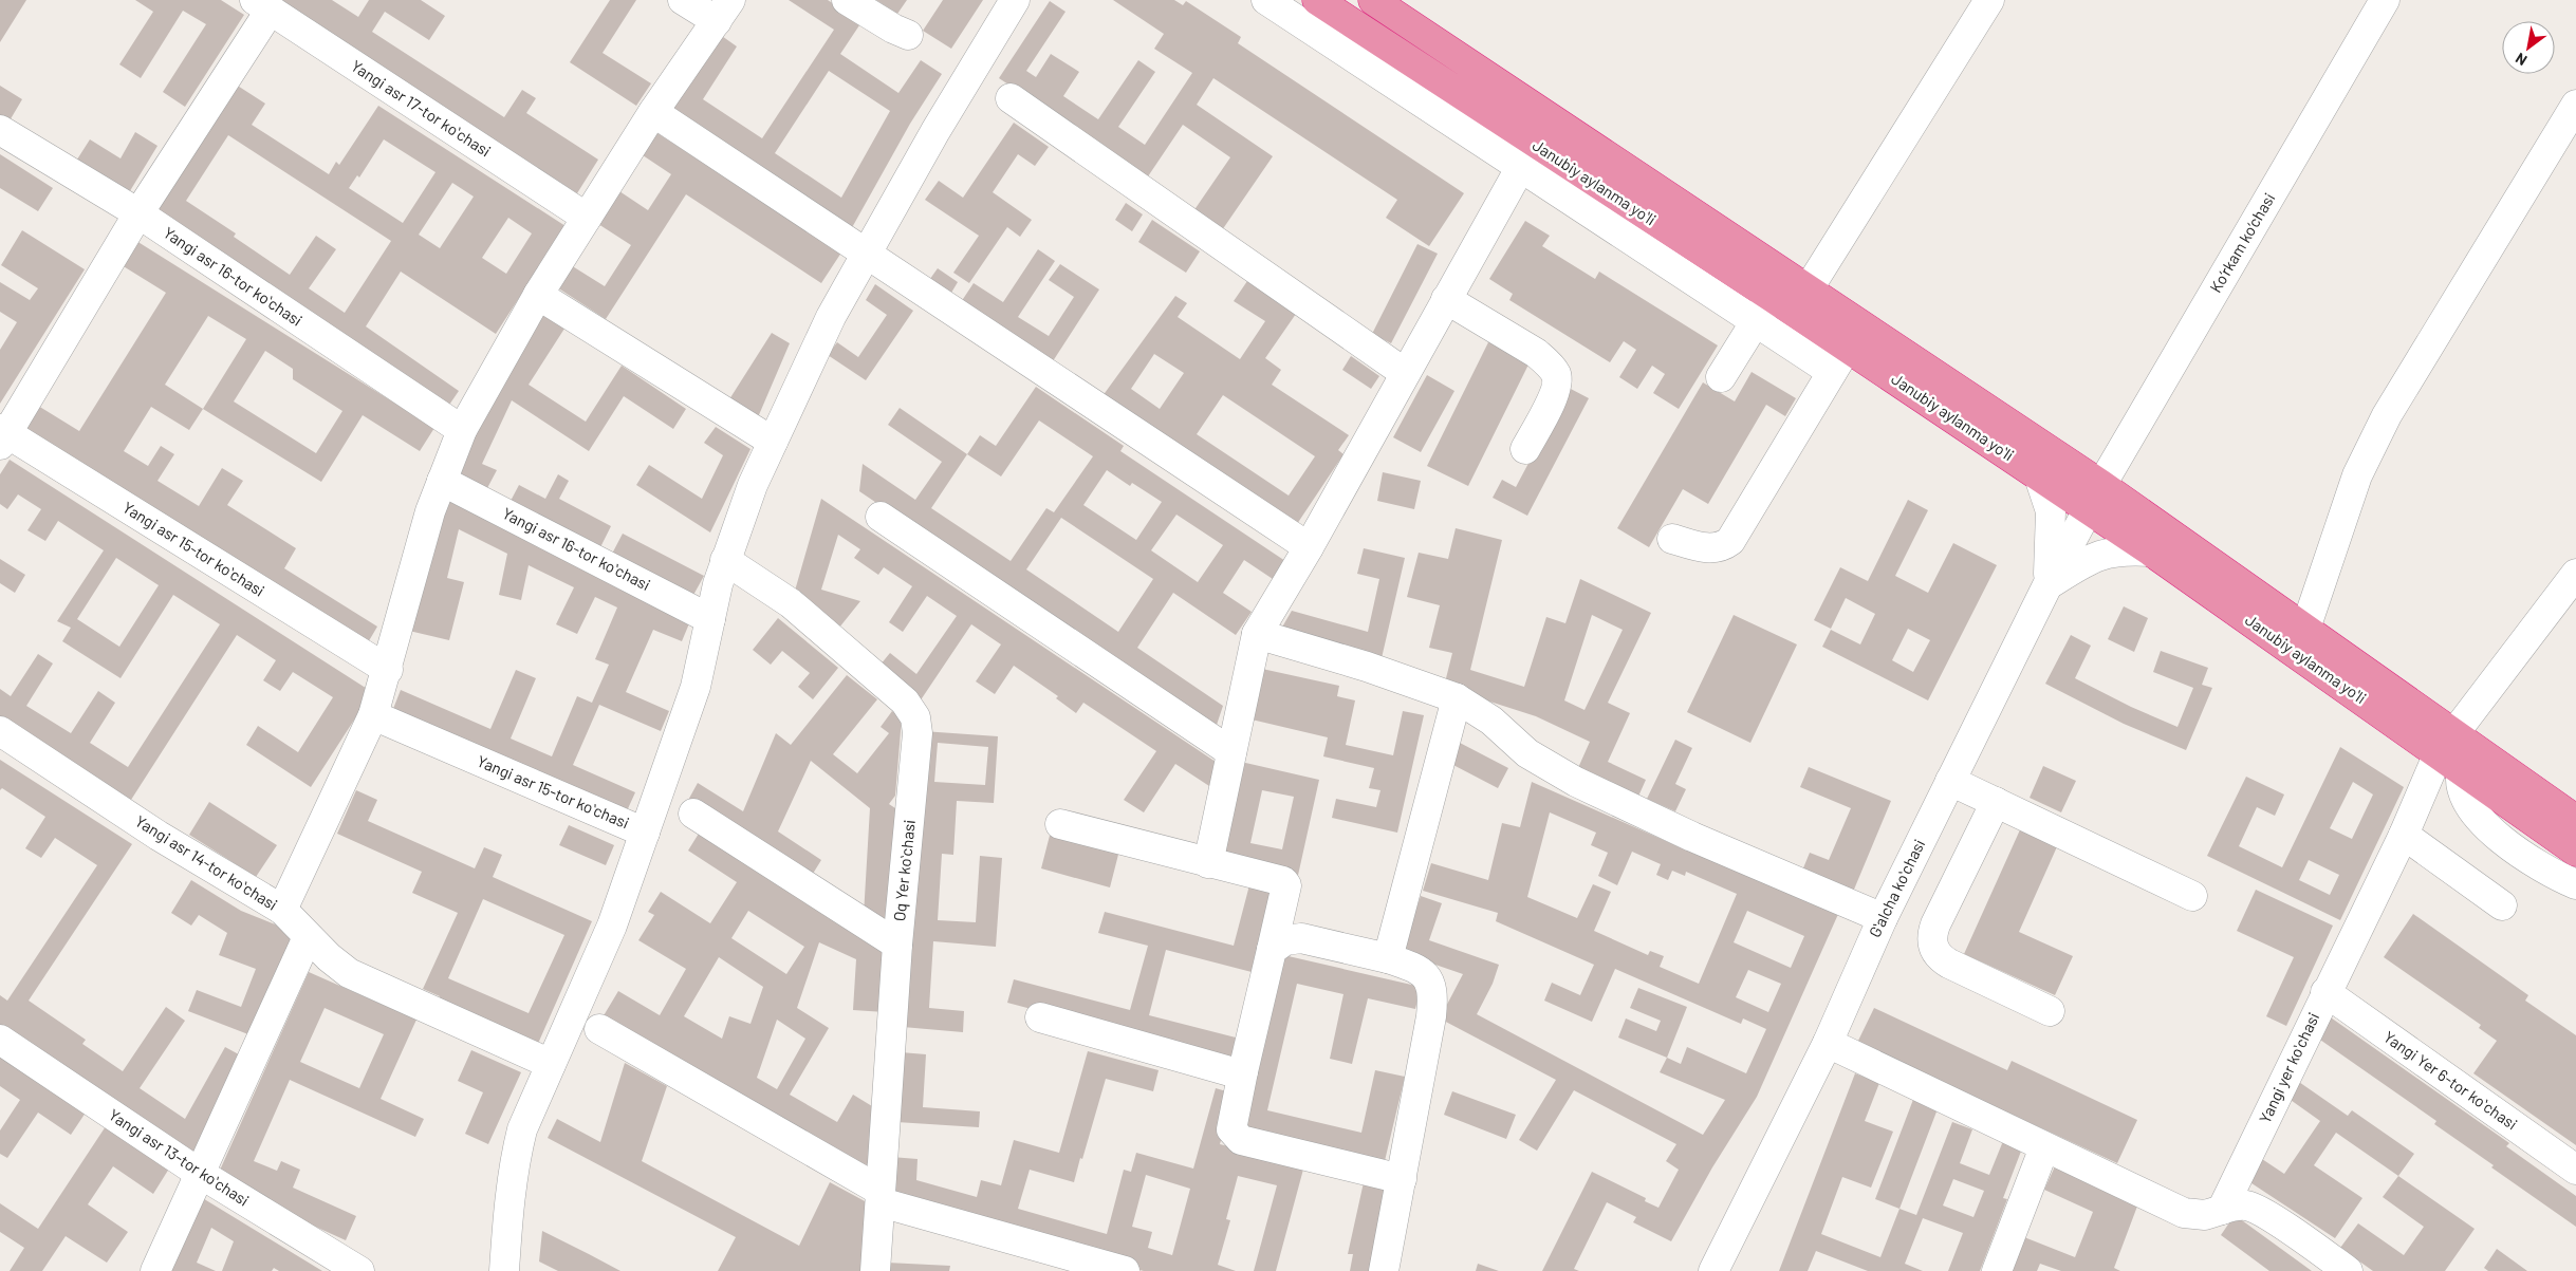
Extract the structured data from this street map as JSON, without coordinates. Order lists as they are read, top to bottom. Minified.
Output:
{"streets":{"highway":["Janubiy aylanma yoʻli"],"street":["Yangi asr 17-tor koʻchasi","Ko‘rkam ko‘chasi","Yangi asr 16-tor koʻchasi","Yangi asr 15-tor koʻchasi","Yangi asr 14-tor koʻchasi","Oq Yer koʻchasi","Gʻalcha koʻchasi","Yangi yer koʻchasi","Yangi Yer 6-tor koʻchasi","Yangi asr 13-tor koʻchasi"]},"crossings":[["Janubiy aylanma yoʻli","Ko‘rkam ko‘chasi"],["Janubiy aylanma yoʻli","Gʻalcha koʻchasi"],["Janubiy aylanma yoʻli","Yangi yer koʻchasi"],["Ko‘rkam ko‘chasi","Gʻalcha koʻchasi"],["Yangi yer koʻchasi","Yangi Yer 6-tor koʻchasi"]],"north":"bottom left"}
